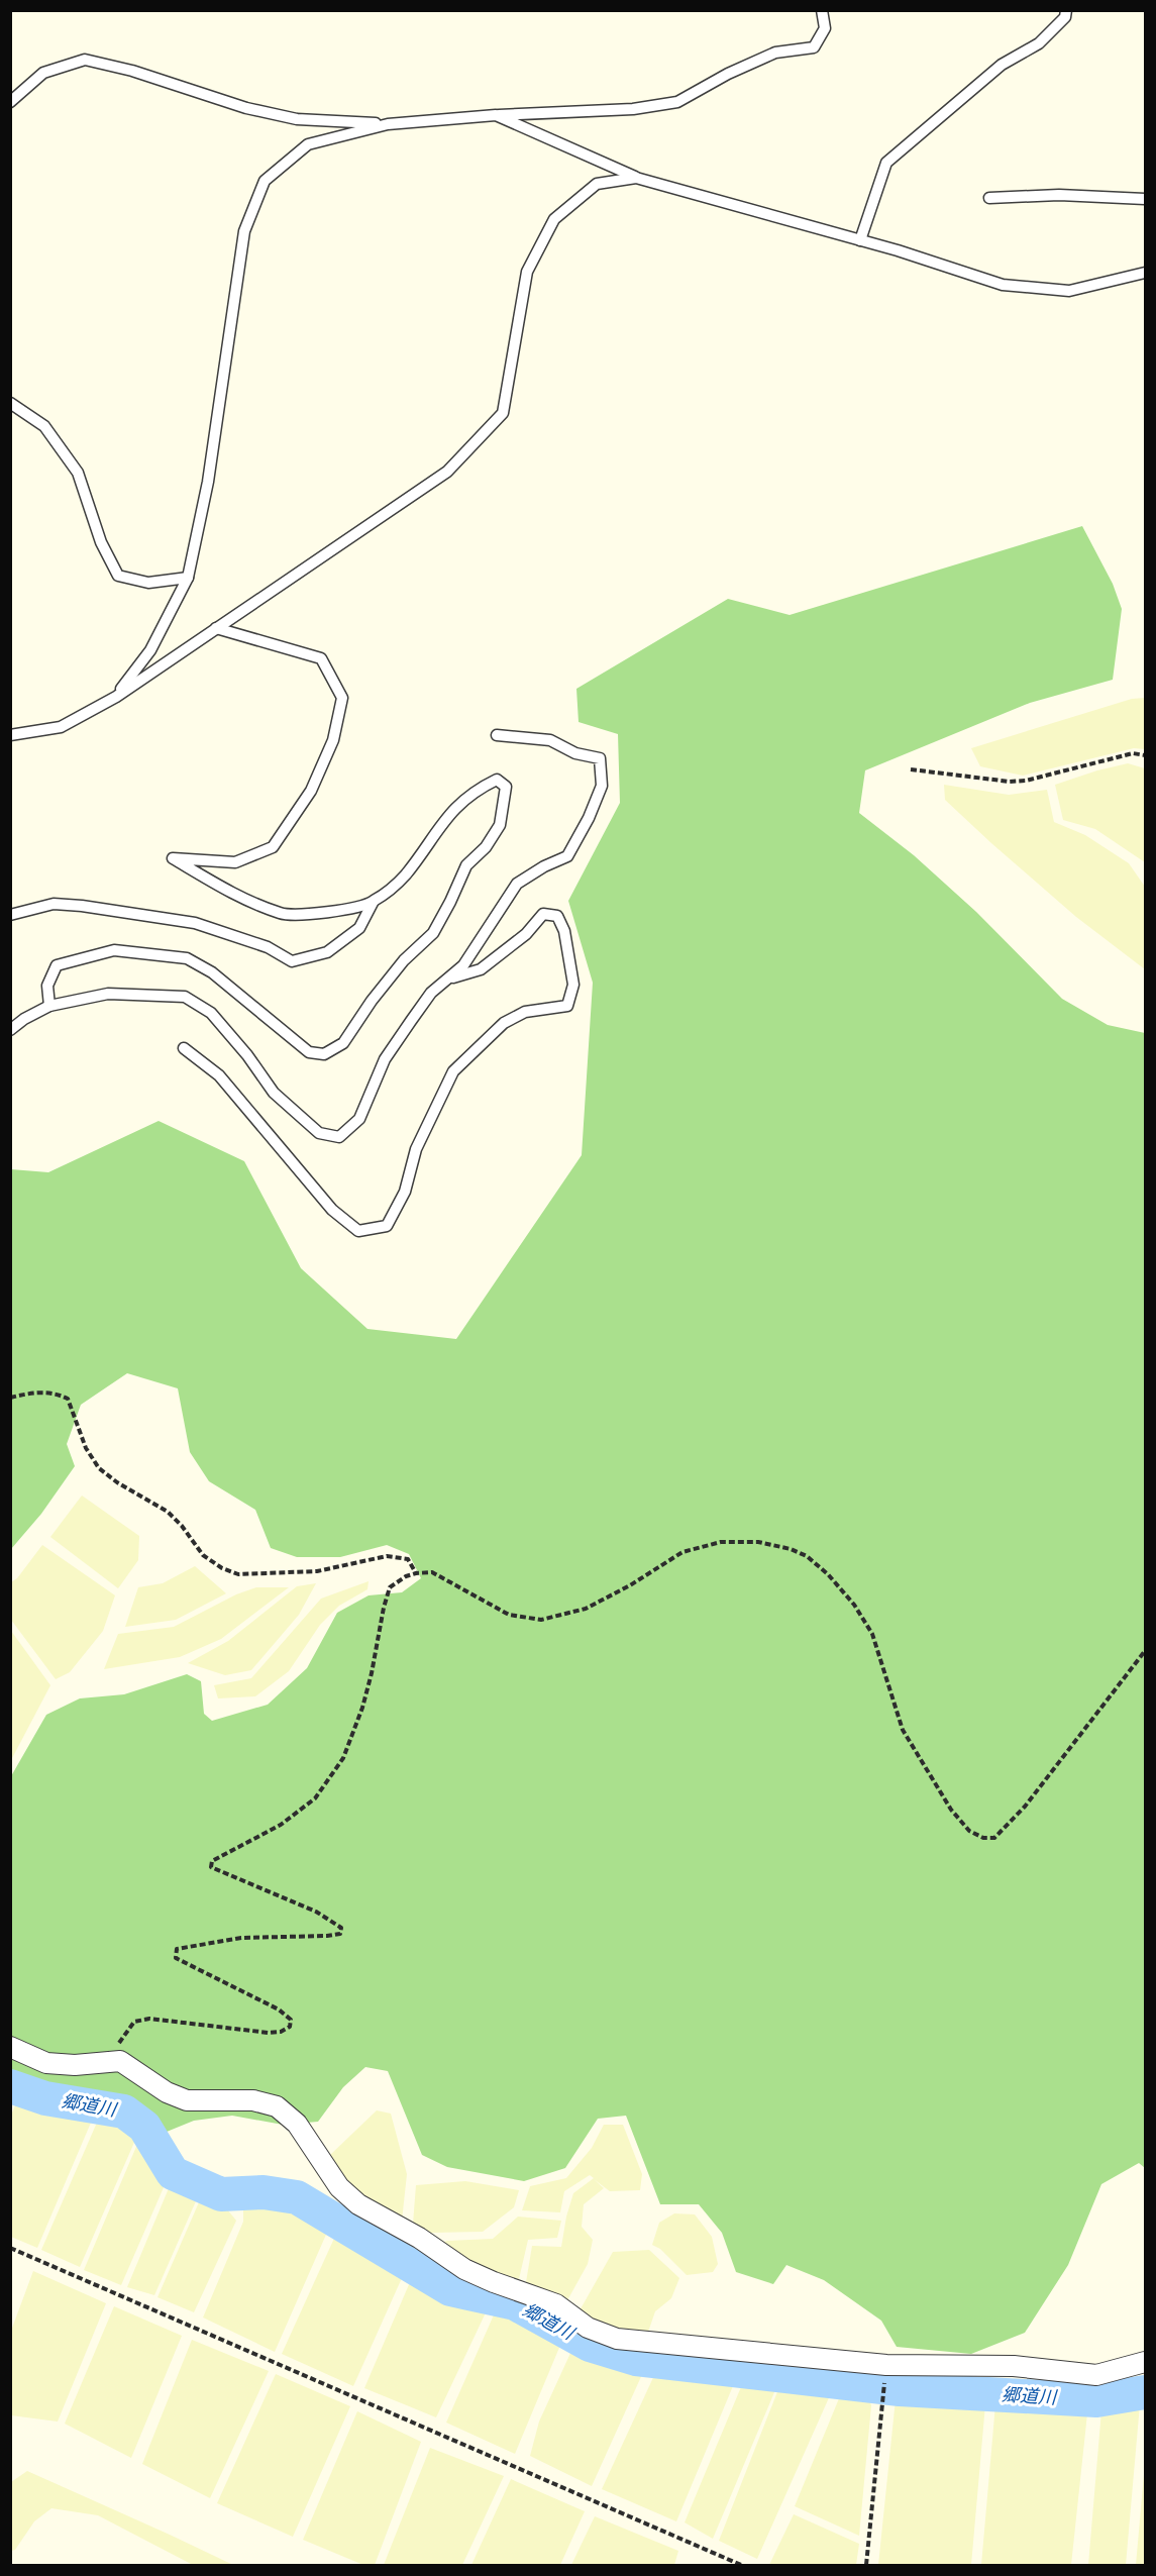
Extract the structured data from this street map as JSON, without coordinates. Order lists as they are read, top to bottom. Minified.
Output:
{"water":["郷道川"]}
